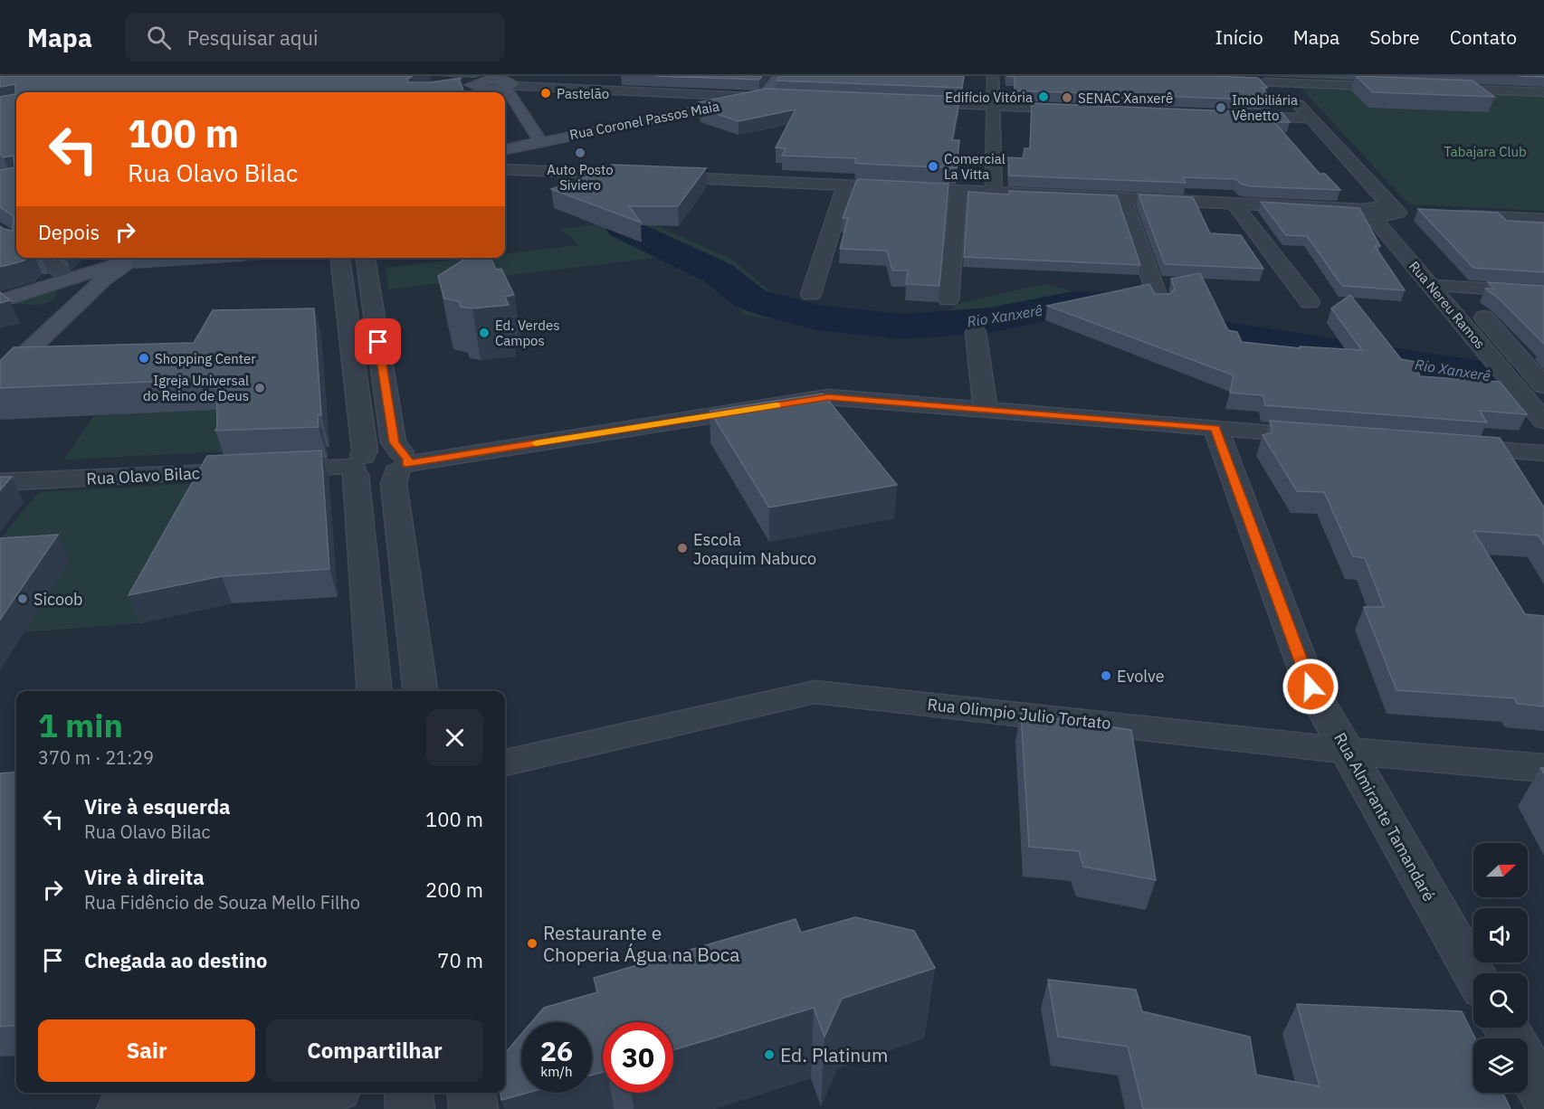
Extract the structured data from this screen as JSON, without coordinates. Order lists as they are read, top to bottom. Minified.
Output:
{"streets":{"main road":["Rua Coronel Passos Maia"],"street":["Rua Nereu Ramos","Rua Olavo Bilac","Rua Olimpio Julio Tortato","Rua Almirante Tamandaré"]},"crossings":[["Rua Olimpio Julio Tortato","Rua Almirante Tamandaré"]],"water":["Rio Xanxerê"],"parks":["Tabajara Club"],"places":["Pastelão","Edifício Vitória","SENAC Xanxerê","Imobiliária Vênetto","Auto Posto Siviero","Comercial La Vitta","Ed. Verdes Campos","Shopping Center","Igreja Universal do Reino de Deus","Escola Joaquim Nabuco","Sicoob","Evolve","Restaurante e Choperia Água na Boca","Ed. Platinum"],"north":"right","page":{"header":"Mapa","search":"Pesquisar aqui","nav":["Início","Mapa","Sobre","Contato"],"turn":["100 m","Rua Olavo Bilac"],"then":"Depois","heading":["1 min","370 m · 21:29"],"list":[{"name":"Vire à esquerda","note":"Rua Olavo Bilac","value":"100 m"},{"name":"Vire à direita","note":"Rua Fidêncio de Souza Mello Filho","value":"200 m"},{"name":"Chegada ao destino","value":"70 m"}],"buttons":["Sair","Compartilhar"],"speed":"26 km/h","limit":"30"}}
